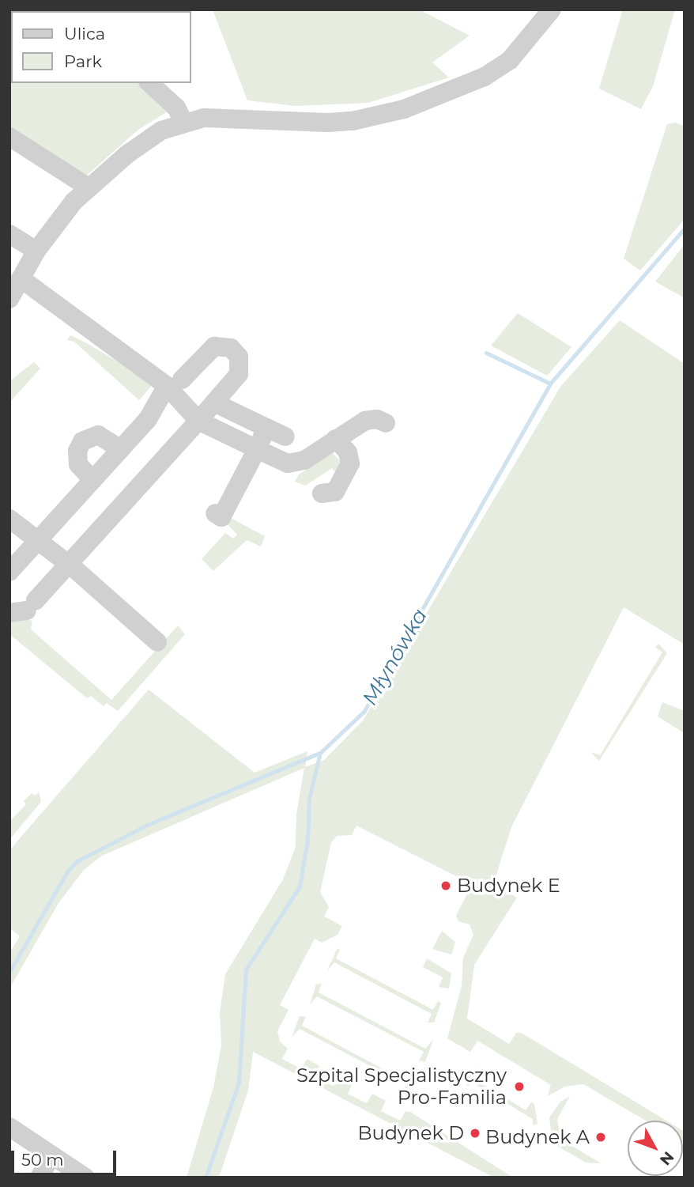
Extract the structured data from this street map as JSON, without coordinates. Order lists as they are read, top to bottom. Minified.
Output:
{"water":["Młynówka"],"places":["Budynek E","Szpital Specjalistyczny Pro-Familia","Budynek D","Budynek A"],"legend":["Ulica","Park"],"scale_bar":"50 m","north":"bottom right"}
